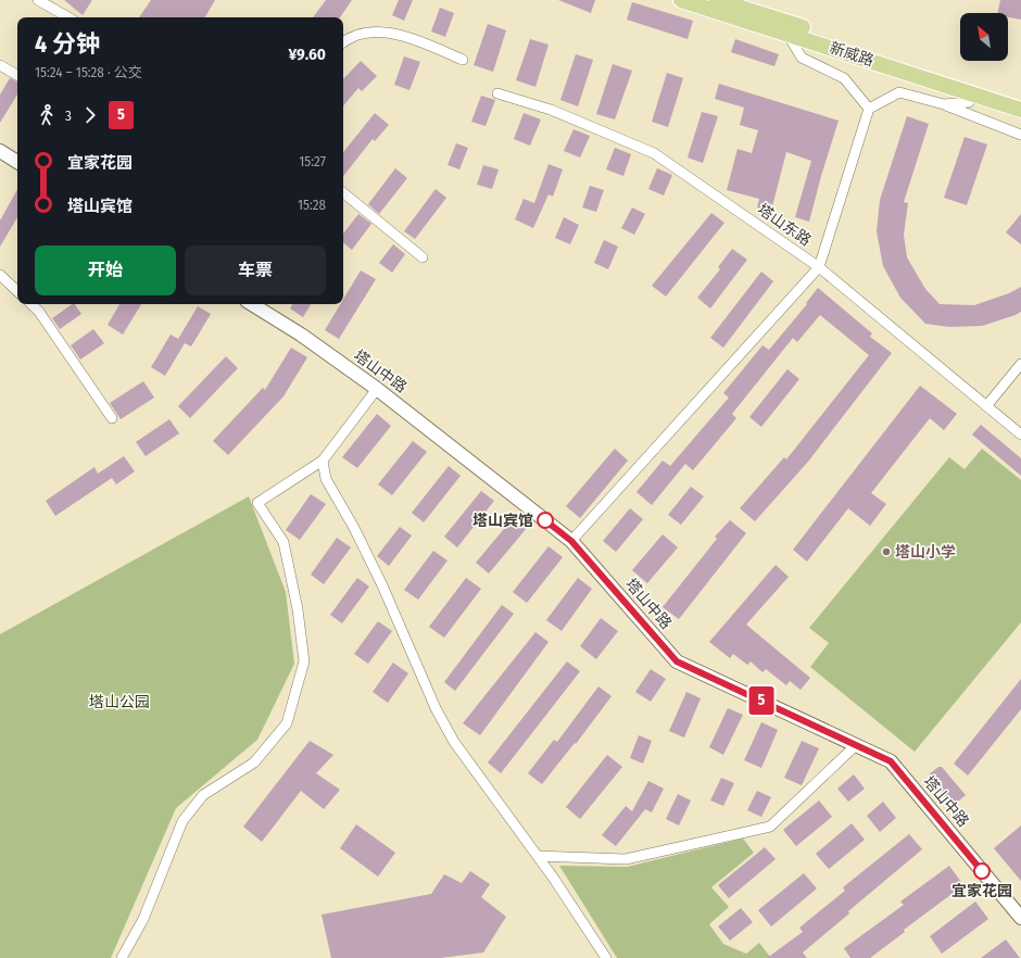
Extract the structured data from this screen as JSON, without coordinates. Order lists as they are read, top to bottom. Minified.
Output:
{"streets":{"main road":["新威路"],"street":["塔山东路","塔山中路"]},"parks":["塔山公园"],"places":["塔山宾馆","塔山小学","宜家花园"],"lines":["bus line 5"],"north":"top left","page":{"on_map":"5","heading":["4 分钟","15:24 – 15:28 · 公交","¥9.60"],"legs":["3","5"],"list":[{"name":"宜家花园","value":"15:27"},{"name":"塔山宾馆","value":"15:28"}],"buttons":["开始","车票"]}}
